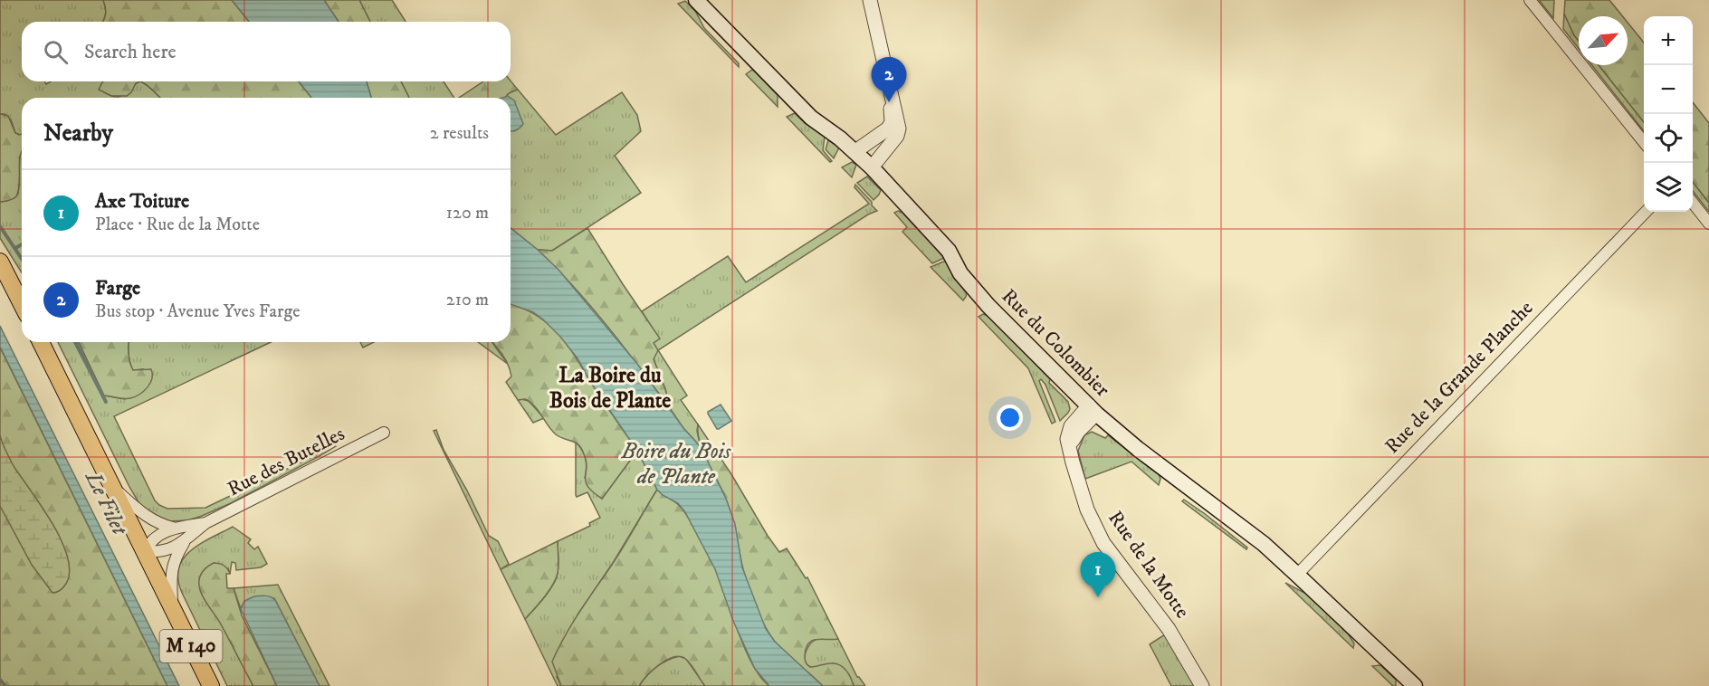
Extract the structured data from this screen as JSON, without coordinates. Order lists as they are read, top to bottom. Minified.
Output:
{"streets":{"main road":["Rue du Colombier","M 140"],"street":["Rue de la Grande Planche","Rue des Butelles","Rue de la Motte"]},"crossings":[["Rue du Colombier","Rue de la Grande Planche"],["Rue du Colombier","Rue de la Motte"],["Rue des Butelles","M 140"]],"districts":["La Boire du Bois de Plante"],"water":["Boire du Bois de Plante","Le Filet"],"north":"top right","page":{"map_buttons":["+","−"],"search":"Search here","pins":["2","1"],"heading":["Nearby","2 results"],"list":[{"mark":"1","name":"Axe Toiture","note":"Place · Rue de la Motte","value":"120 m"},{"mark":"2","name":"Farge","note":"Bus stop · Avenue Yves Farge","value":"210 m"}]}}
